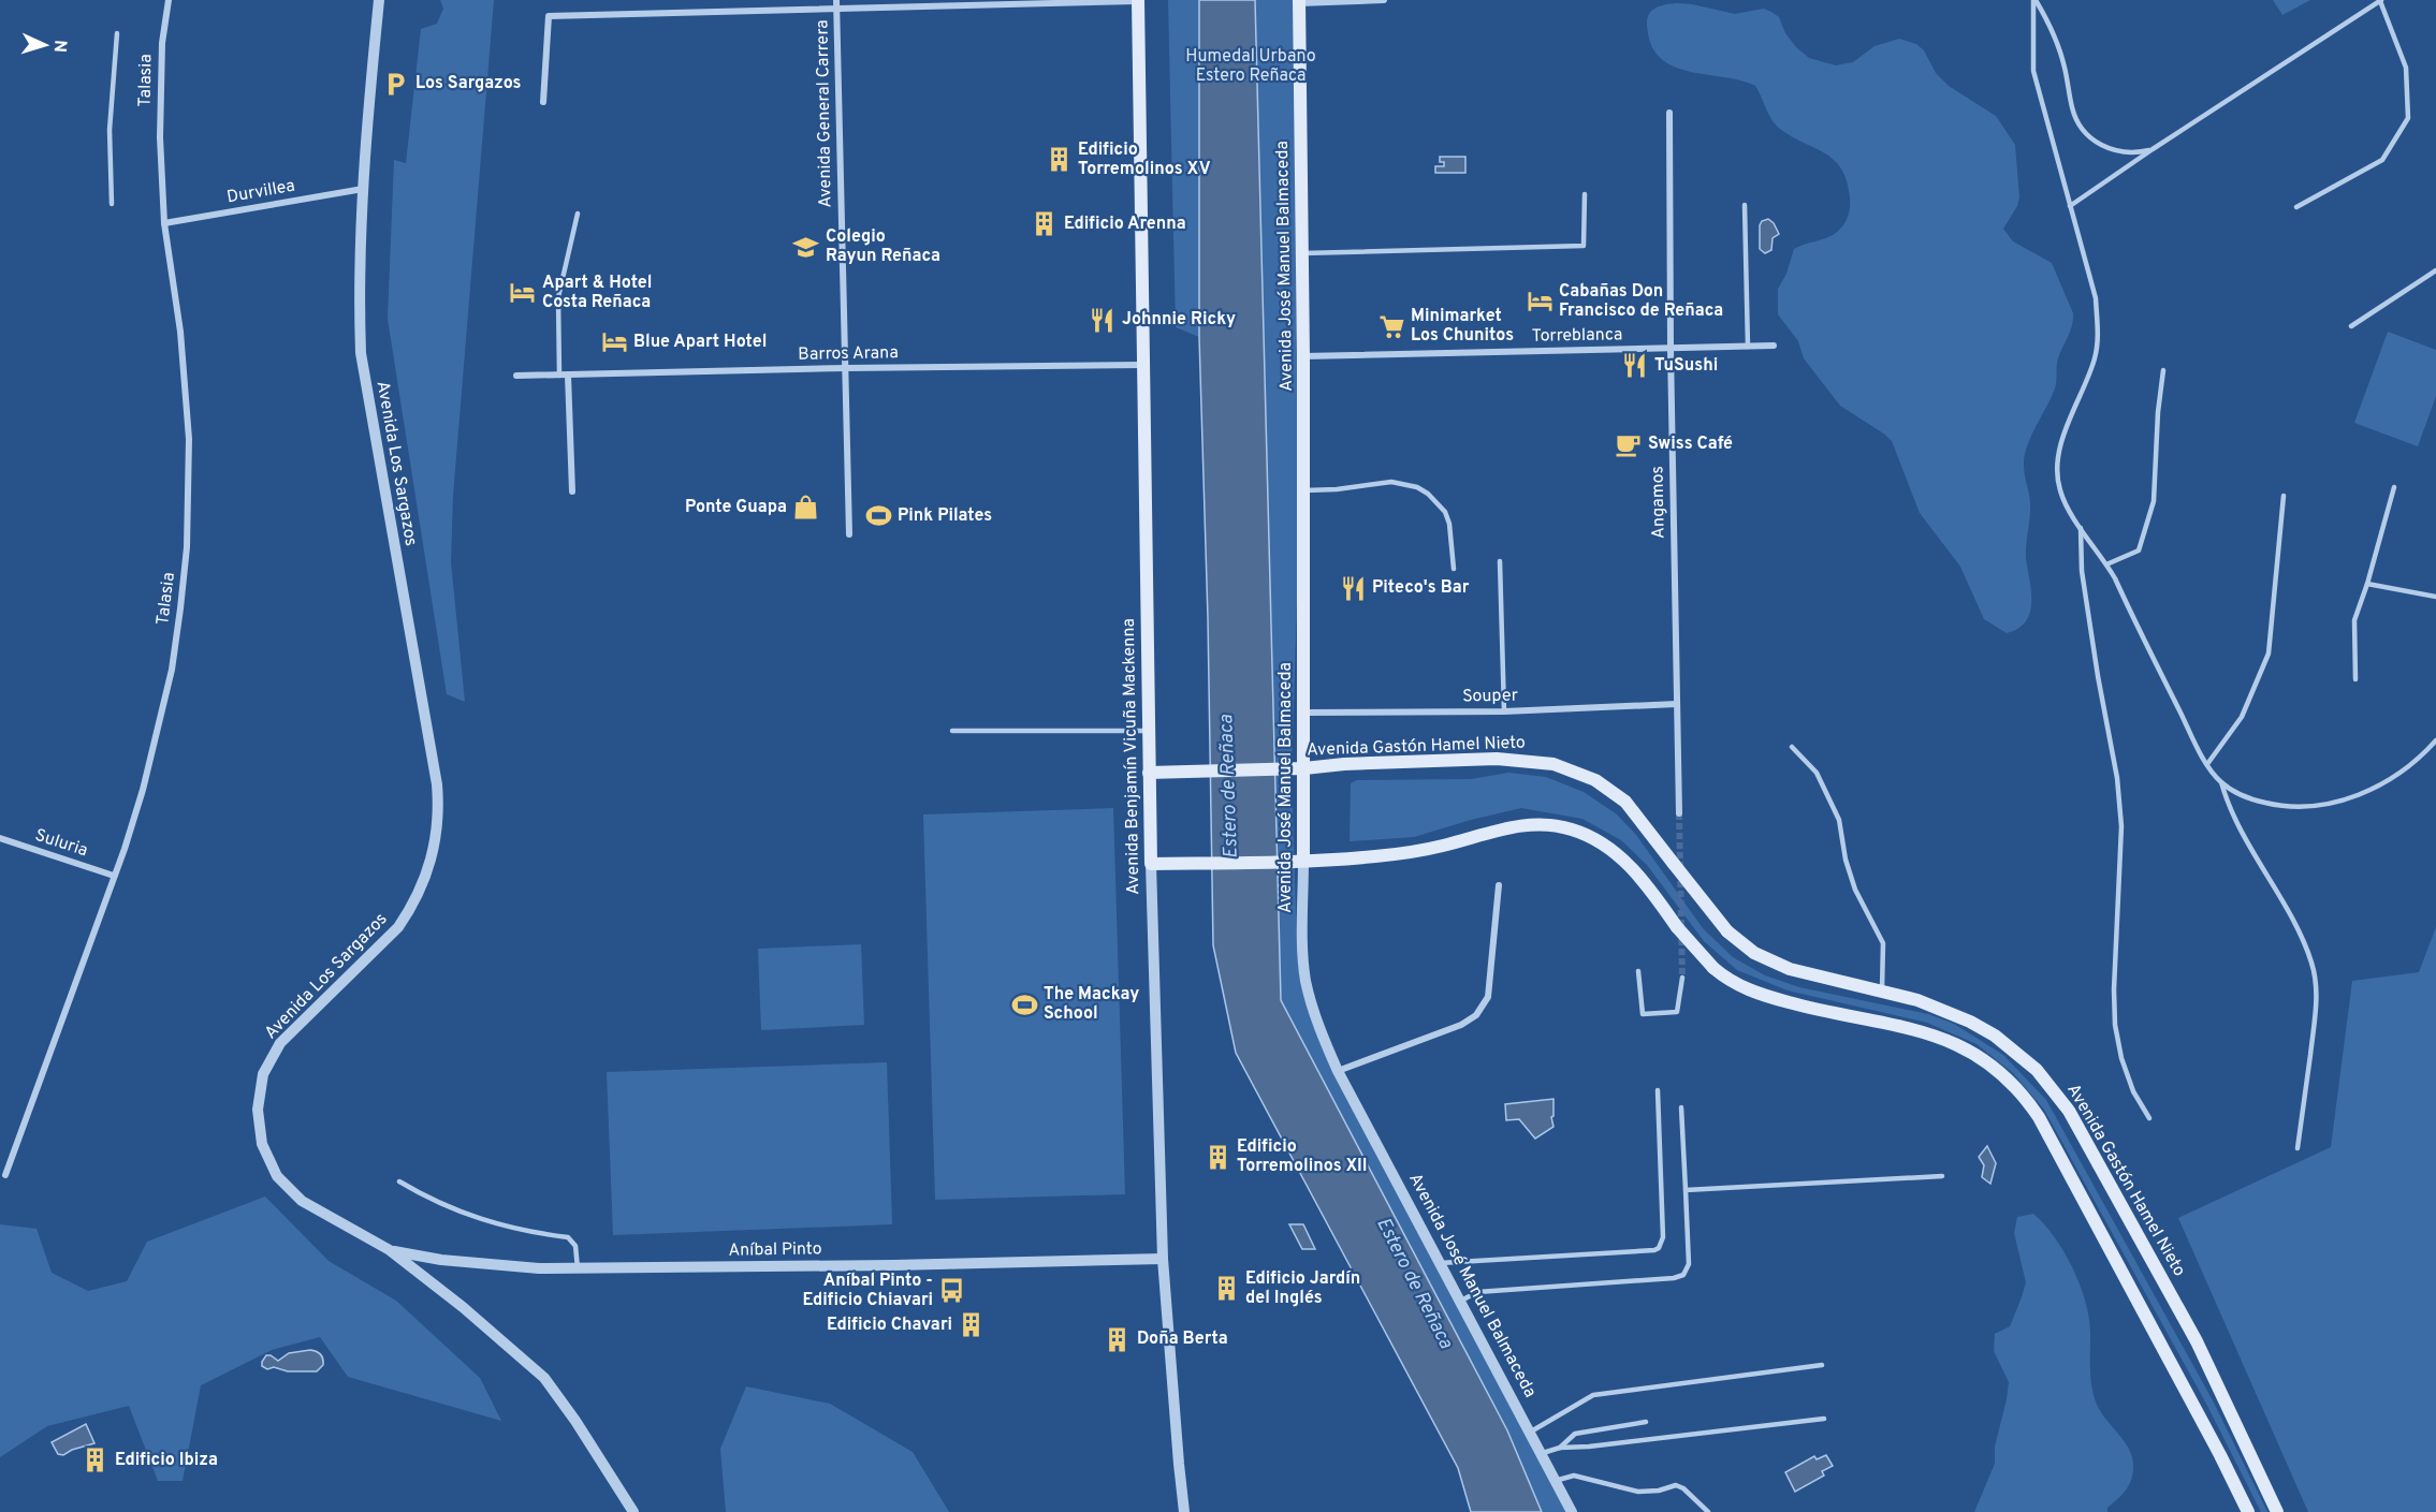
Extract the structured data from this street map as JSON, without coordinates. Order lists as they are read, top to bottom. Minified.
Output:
{"streets":{"main road":["Avenida José Manuel Balmaceda","Avenida Gastón Hamel Nieto","Avenida Benjamín Vicuña Mackenna"],"street":["Talasia","Avenida General Carrera","Durvillea","Torreblanca","Barros Arana","Avenida Los Sargazos","Angamos","Souper","Suluria","Aníbal Pinto"]},"crossings":[["Talasia","Durvillea"],["Talasia","Suluria"],["Avenida General Carrera","Barros Arana"],["Durvillea","Avenida Los Sargazos"],["Avenida José Manuel Balmaceda","Torreblanca"],["Avenida José Manuel Balmaceda","Souper"],["Avenida José Manuel Balmaceda","Avenida Gastón Hamel Nieto"],["Torreblanca","Angamos"],["Barros Arana","Avenida Benjamín Vicuña Mackenna"],["Avenida Los Sargazos","Aníbal Pinto"],["Angamos","Souper"],["Avenida Gastón Hamel Nieto","Avenida Benjamín Vicuña Mackenna"],["Avenida Benjamín Vicuña Mackenna","Aníbal Pinto"]],"water":["Estero de Reñaca"],"parks":["Humedal Urbano Estero Reñaca"],"places":{"parking":["Los Sargazos"],"building":["Edificio Torremolinos XV","Edificio Arenna","Edificio Torremolinos XII","Edificio Jardín del Inglés","Edificio Chavari","Doña Berta","Edificio Ibiza"],"school or university":["Colegio Rayun Reñaca"],"hotel":["Apart & Hotel Costa Reñaca","Cabañas Don Francisco de Reñaca","Blue Apart Hotel"],"restaurant":["Johnnie Ricky","TuSushi","Piteco's Bar"],"supermarket":["Minimarket Los Chunitos"],"cafe":["Swiss Café"],"shop":["Ponte Guapa"],"sports":["Pink Pilates","The Mackay School"],"bus stop":["Aníbal Pinto - Edificio Chiavari"]},"north":"right"}
